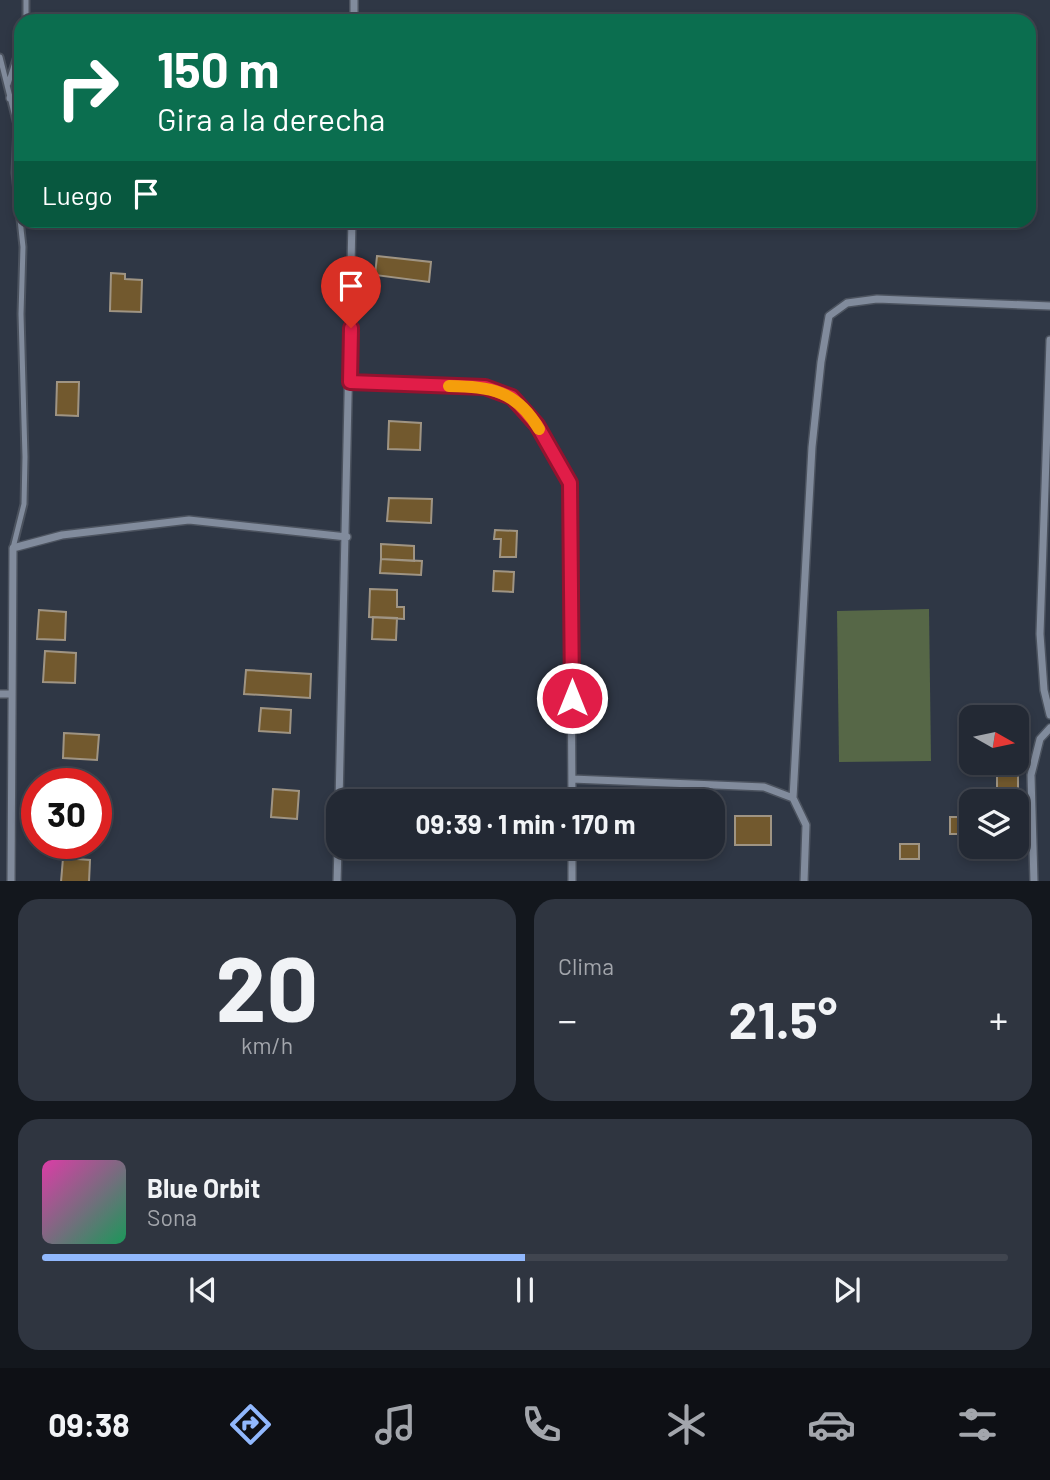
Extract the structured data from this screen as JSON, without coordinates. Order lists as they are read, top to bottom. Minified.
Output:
{"north":"right","page":{"turn":["150 m","Gira a la derecha"],"then":"Luego","limit":"30","trip":"09:39 · 1 min · 170 m","tile":[["20","km/h"],"Clima"],"heat":["−","21.5°","+"],"song":["Blue Orbit","Sona"],"tabs":"09:38"}}
